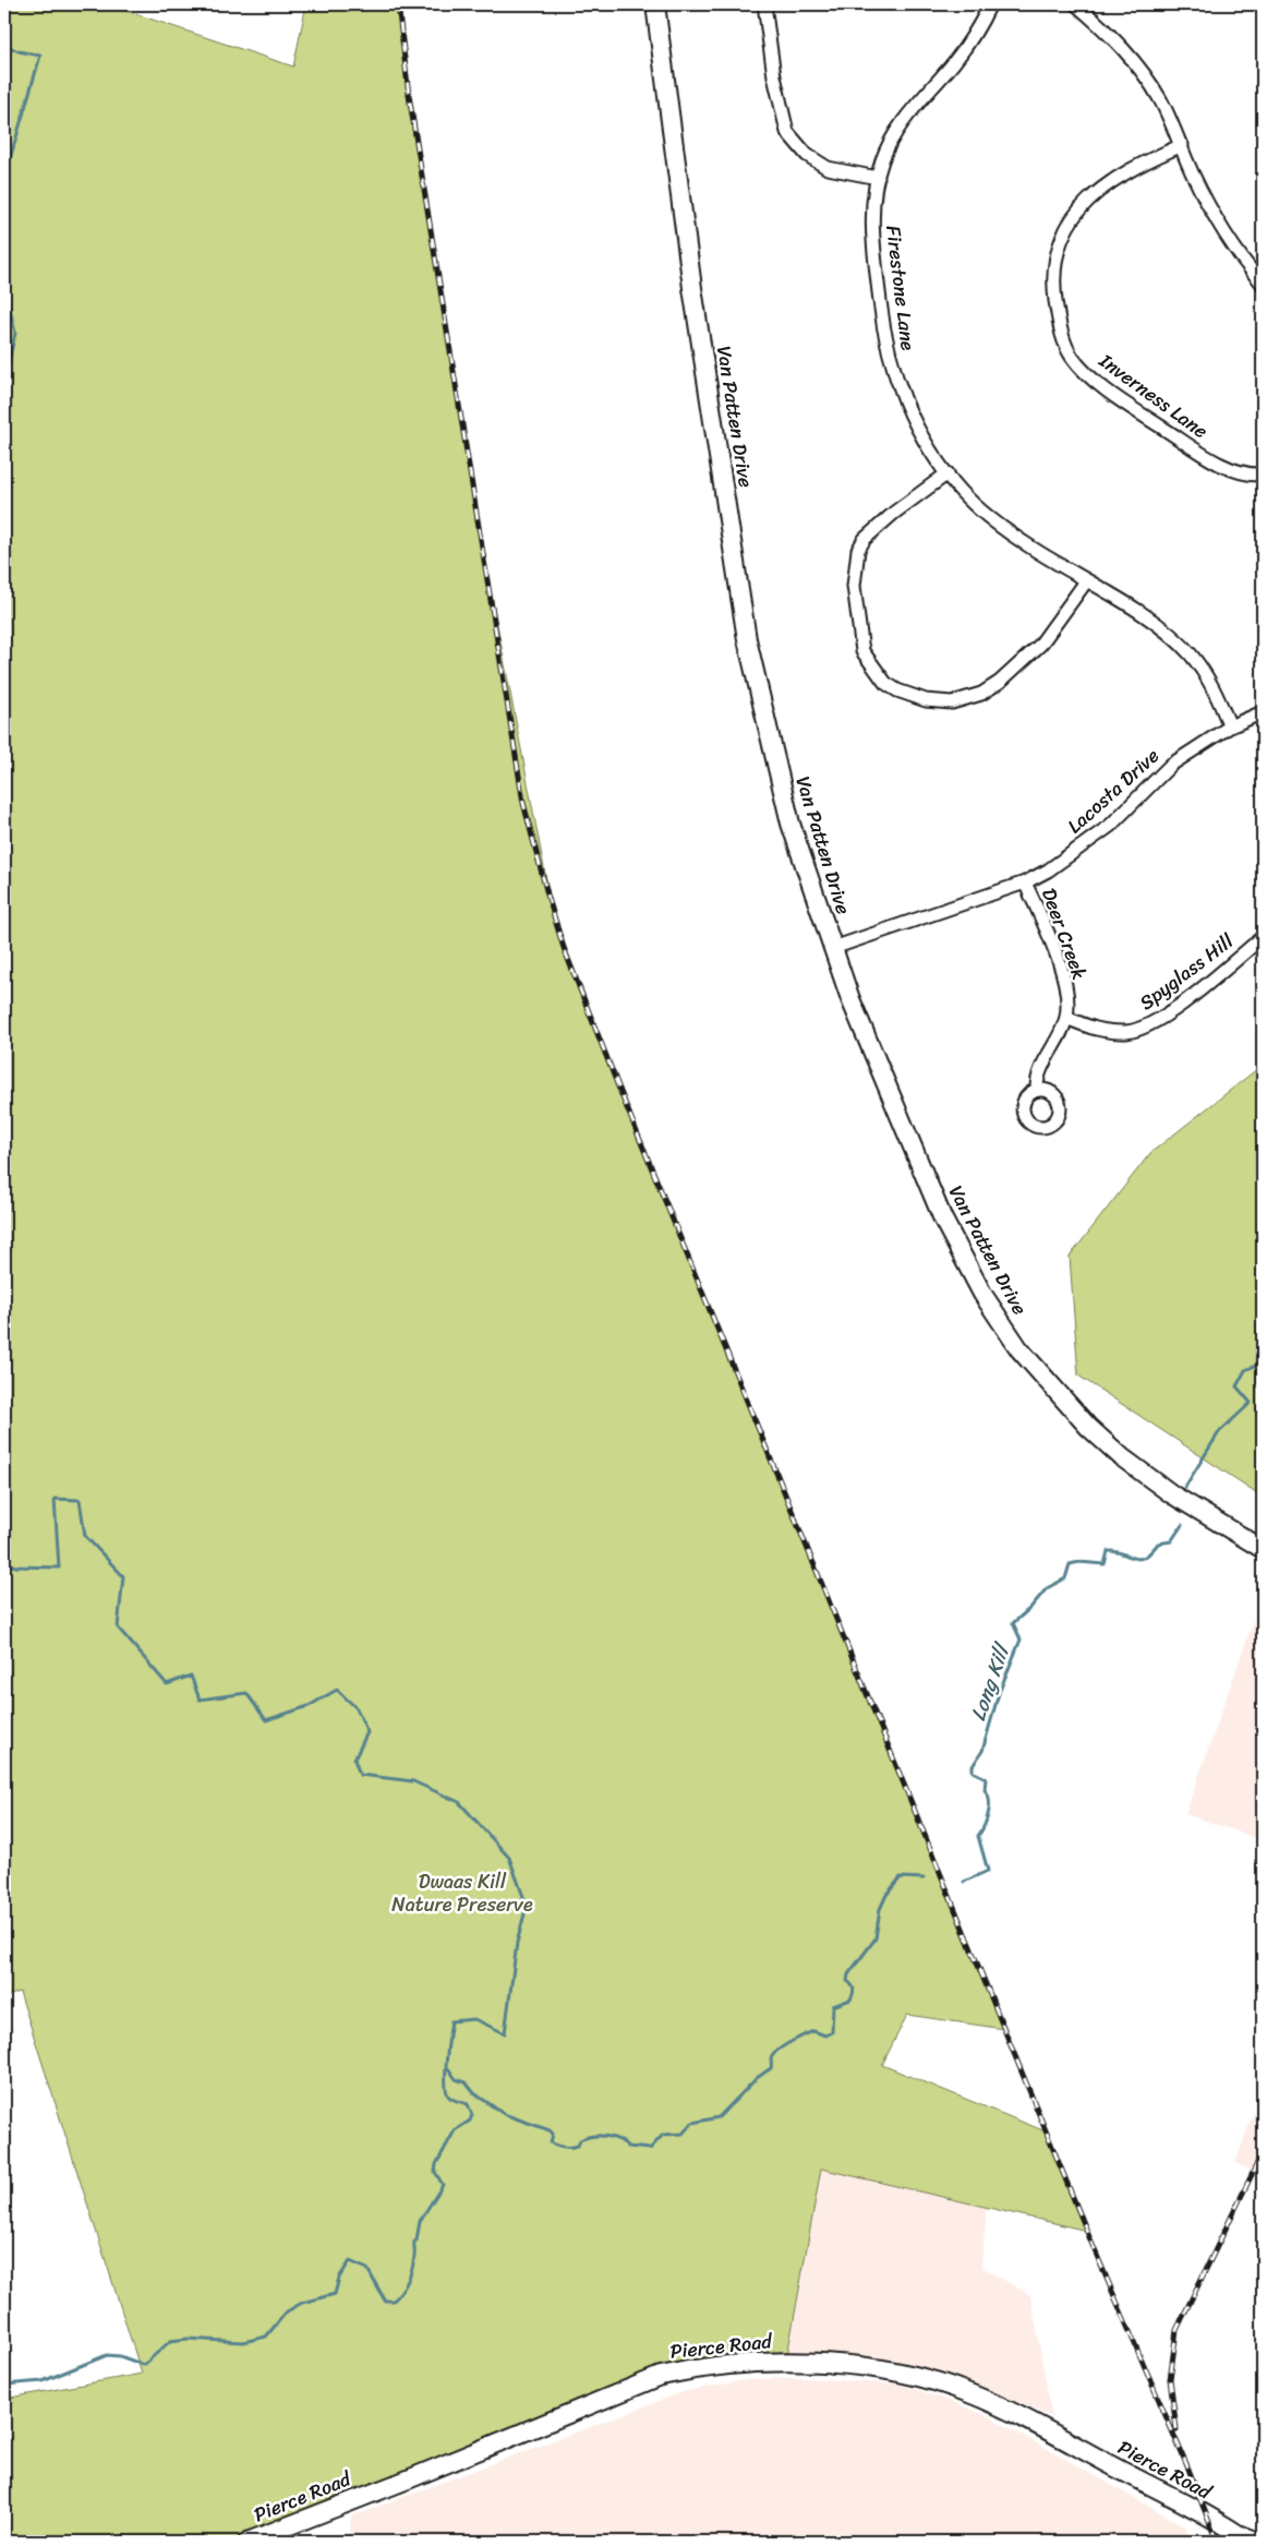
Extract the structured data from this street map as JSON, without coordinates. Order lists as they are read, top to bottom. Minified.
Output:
{"streets":{"street":["Firestone Lane","Inverness Lane","Van Patten Drive","Lacosta Drive","Deer Creek","Spyglass Hill","Pierce Road"]},"crossings":[["Firestone Lane","Lacosta Drive"],["Van Patten Drive","Lacosta Drive"],["Lacosta Drive","Deer Creek"],["Deer Creek","Spyglass Hill"]],"water":["Long Kill"],"parks":["Dwaas Kill Nature Preserve"]}
